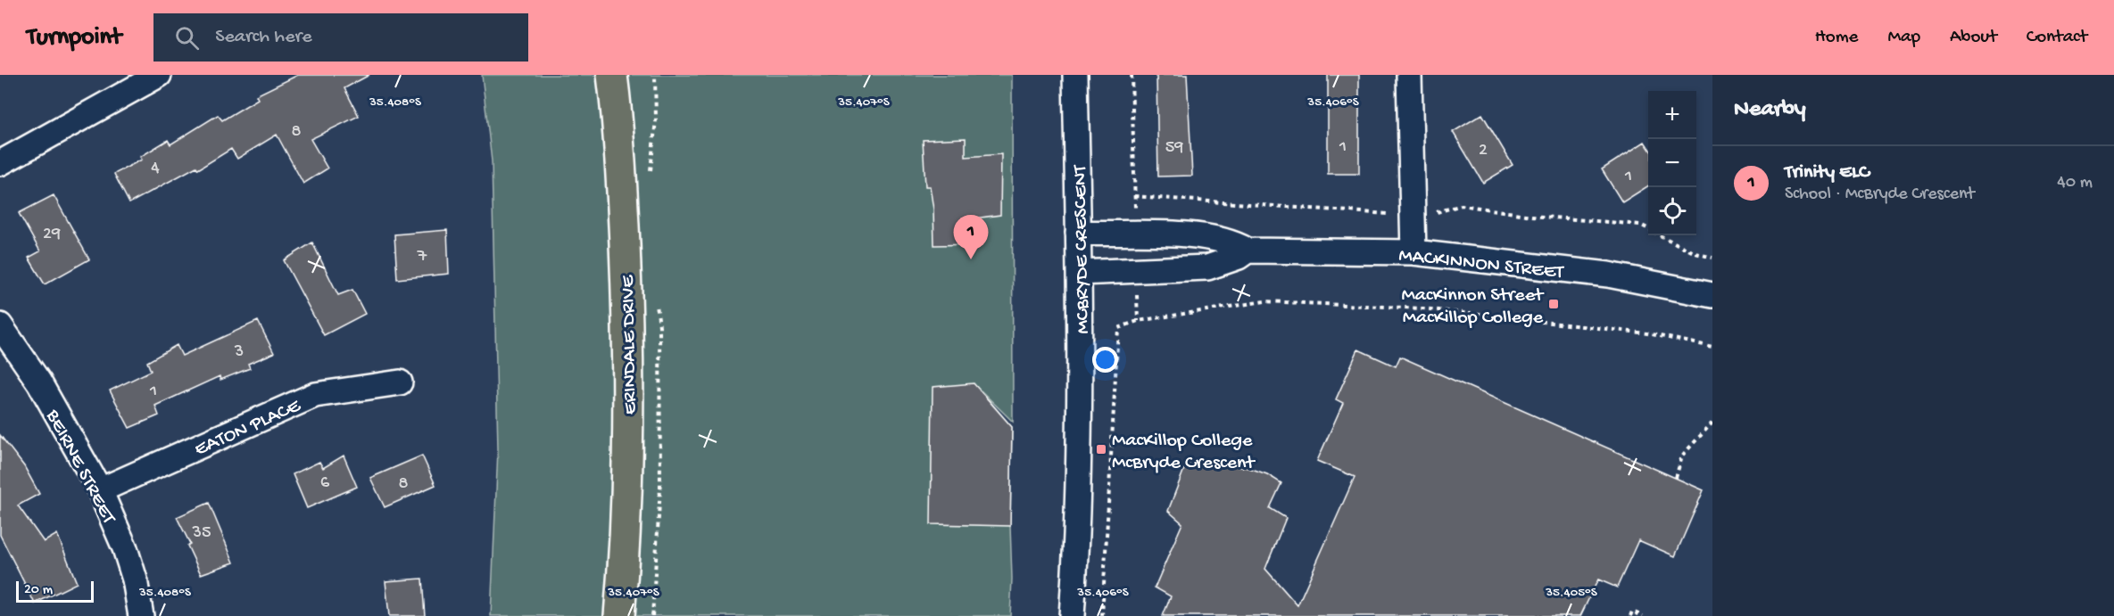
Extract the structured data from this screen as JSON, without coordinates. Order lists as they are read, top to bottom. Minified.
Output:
{"streets":{"main road":["ERINDALE DRIVE"],"street":["MCBRYDE CRESCENT","MACKINNON STREET","EATON PLACE","BEIRNE STREET"]},"crossings":[["MCBRYDE CRESCENT","MACKINNON STREET"],["EATON PLACE","BEIRNE STREET"]],"places":{"transit":["MacKinnon Street MacKillop College","MacKillop College McBryde Crescent"]},"house_numbers":["8","1","59","2","4","1","29","7","3","1","6","8","35"],"scale_bar":"20 m","page":{"header":"Turnpoint","search":"Search here","nav":["Home","Map","About","Contact"],"heading":"Nearby","map_buttons":["+","−"],"list":[{"mark":"1","name":"Trinity ELC","note":"School · McBryde Crescent","value":"40 m"}],"pins":"1","scale":"20 m"},"coordinates":["35.407°S","35.406°S","35.408°S","35.405°S"]}
